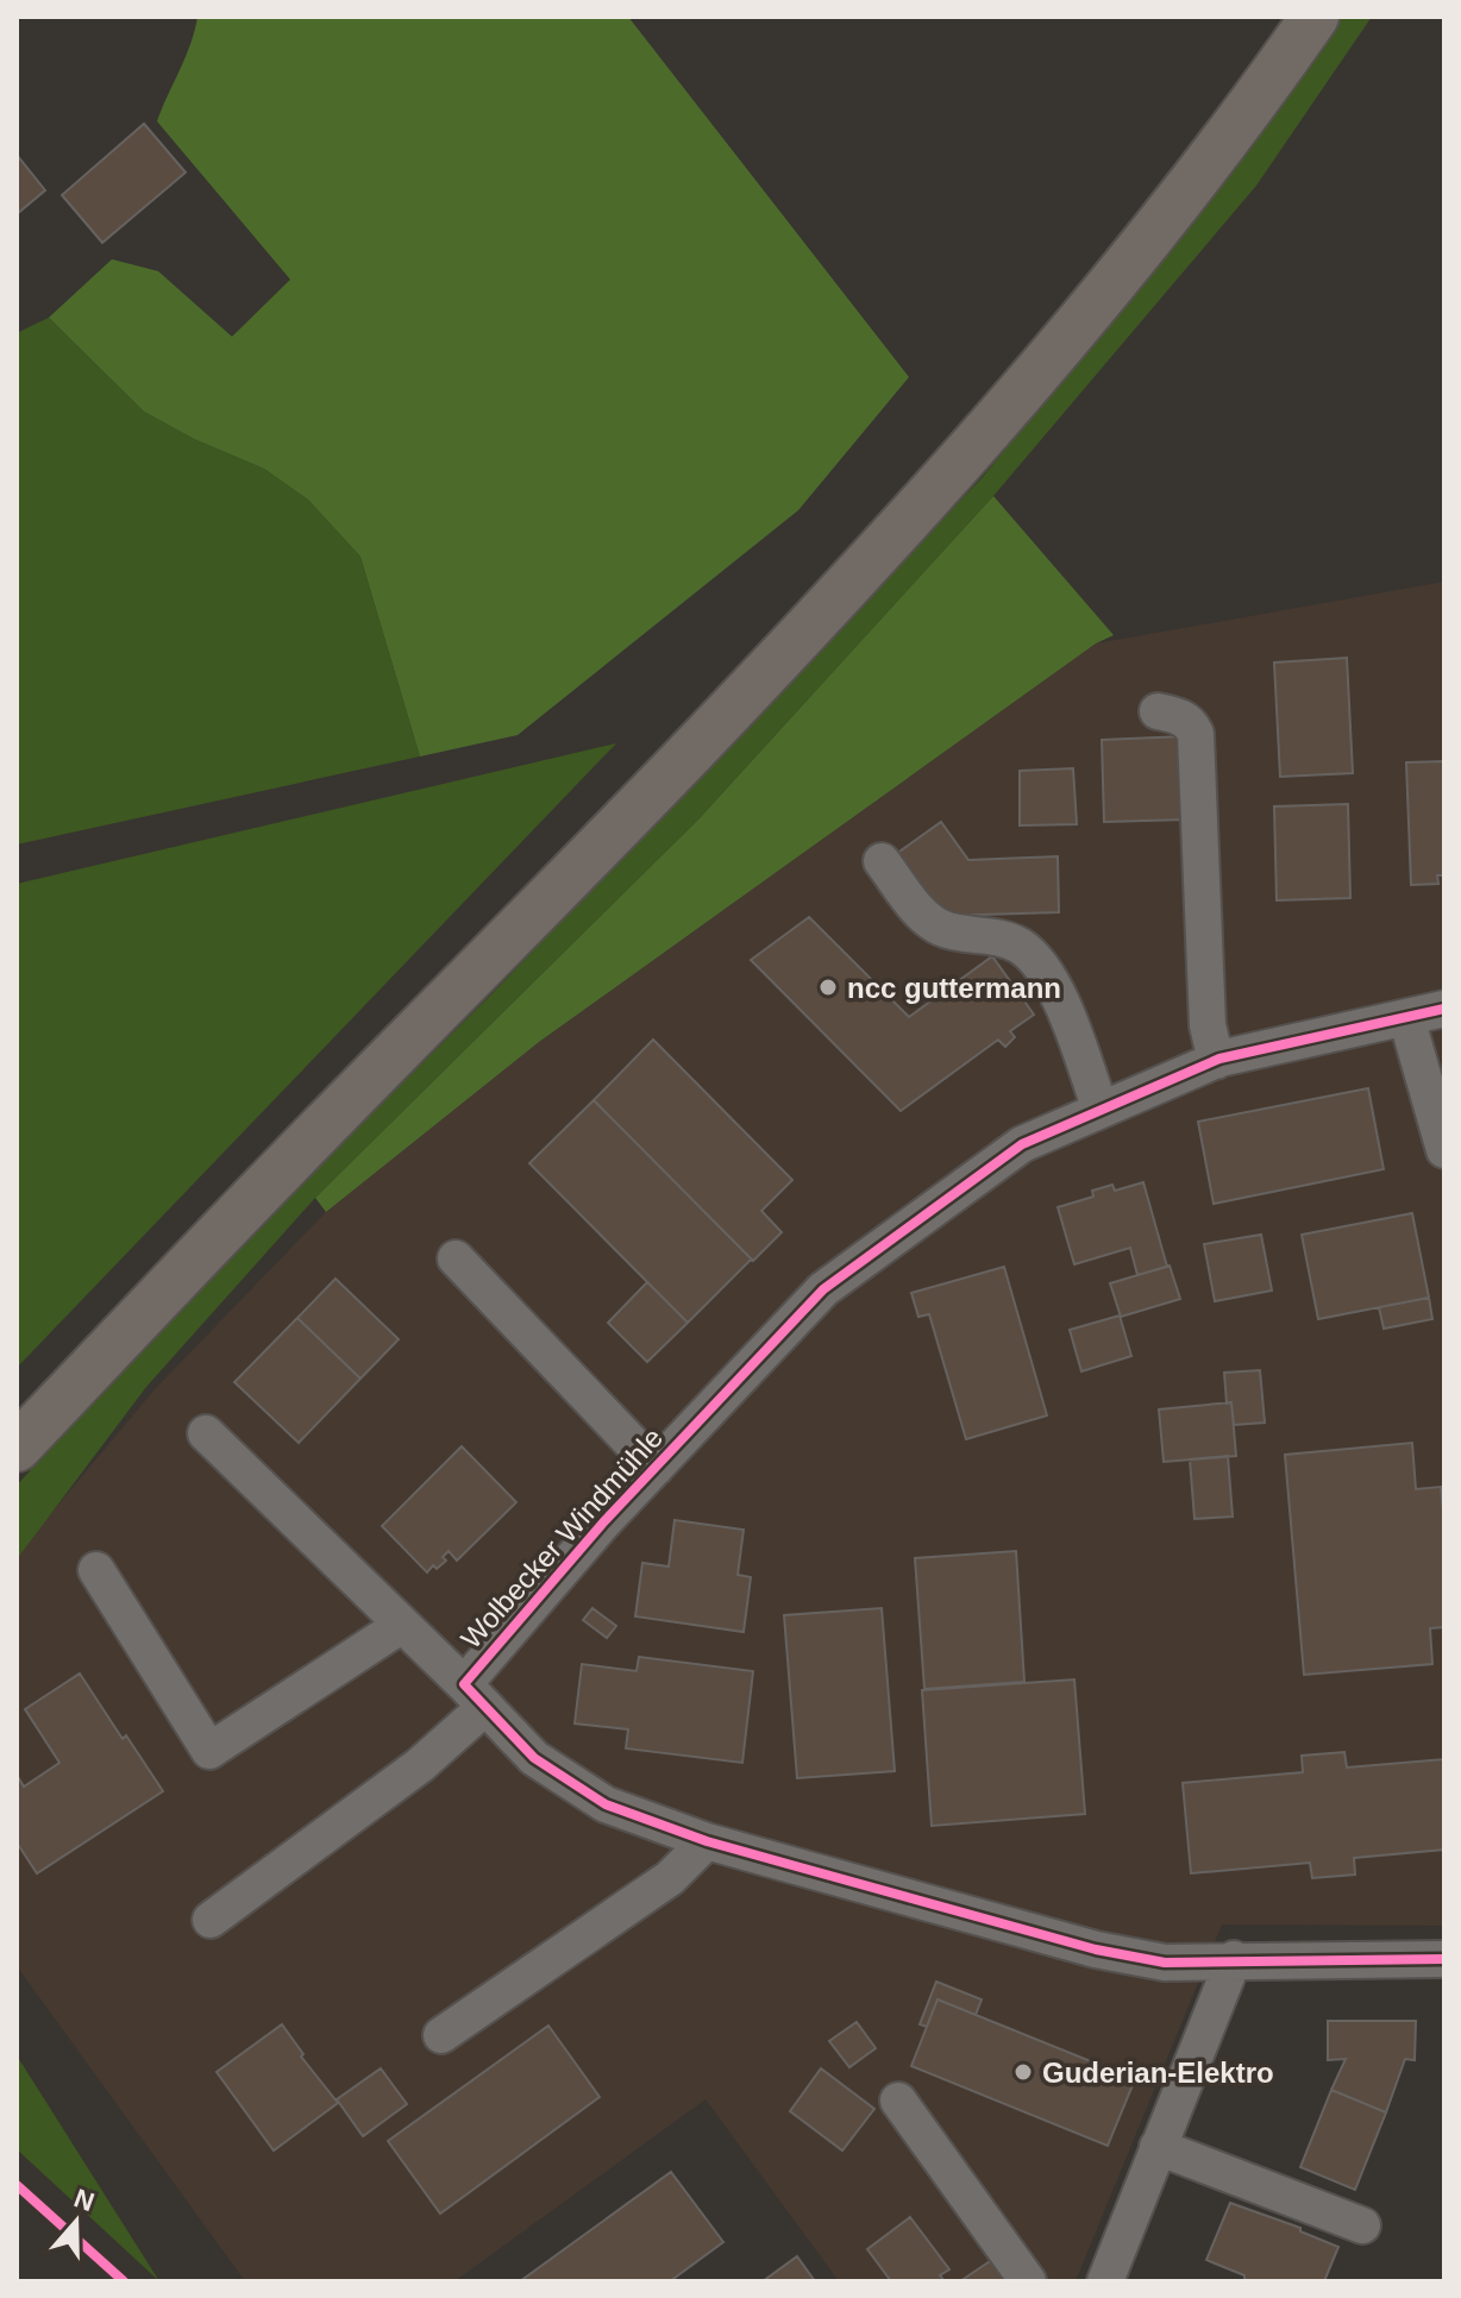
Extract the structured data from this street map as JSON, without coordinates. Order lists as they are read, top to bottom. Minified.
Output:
{"streets":{"street":["Wolbecker Windmühle"]},"places":["ncc guttermann","Guderian-Elektro"],"north":"top"}
